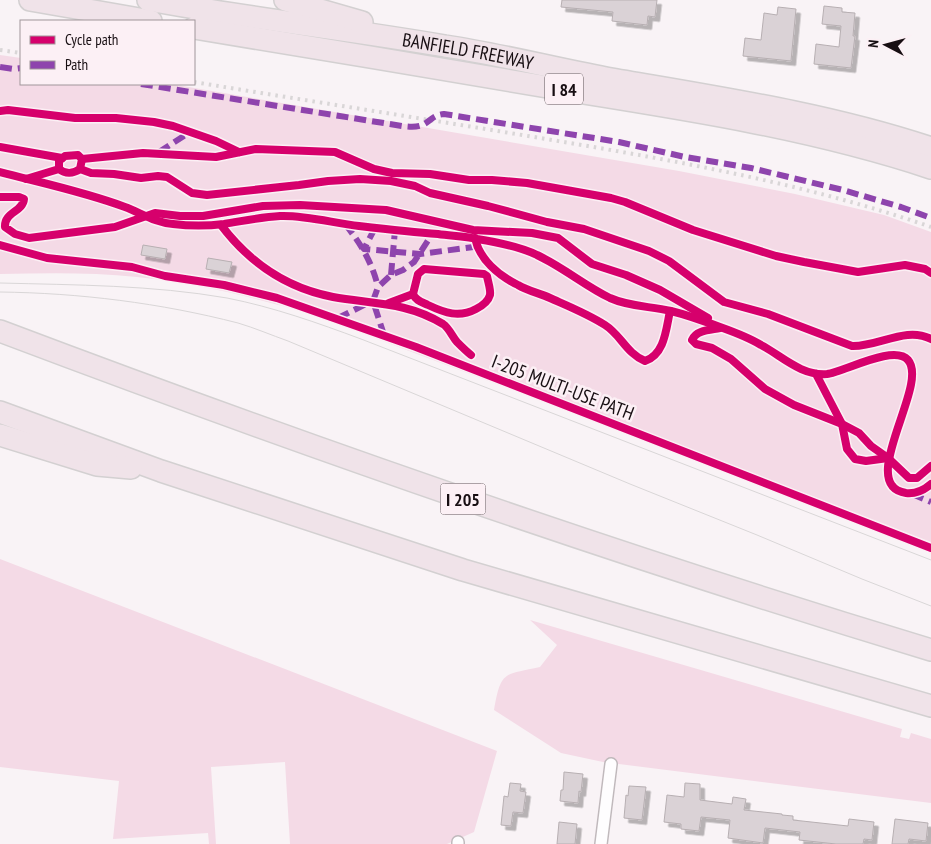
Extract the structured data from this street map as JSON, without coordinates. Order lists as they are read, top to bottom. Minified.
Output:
{"streets":{"highway":["BANFIELD FREEWAY","I 84","I 205"],"cycle path":["I-205 MULTI-USE PATH"]},"legend":["Cycle path","Path"],"north":"left"}
